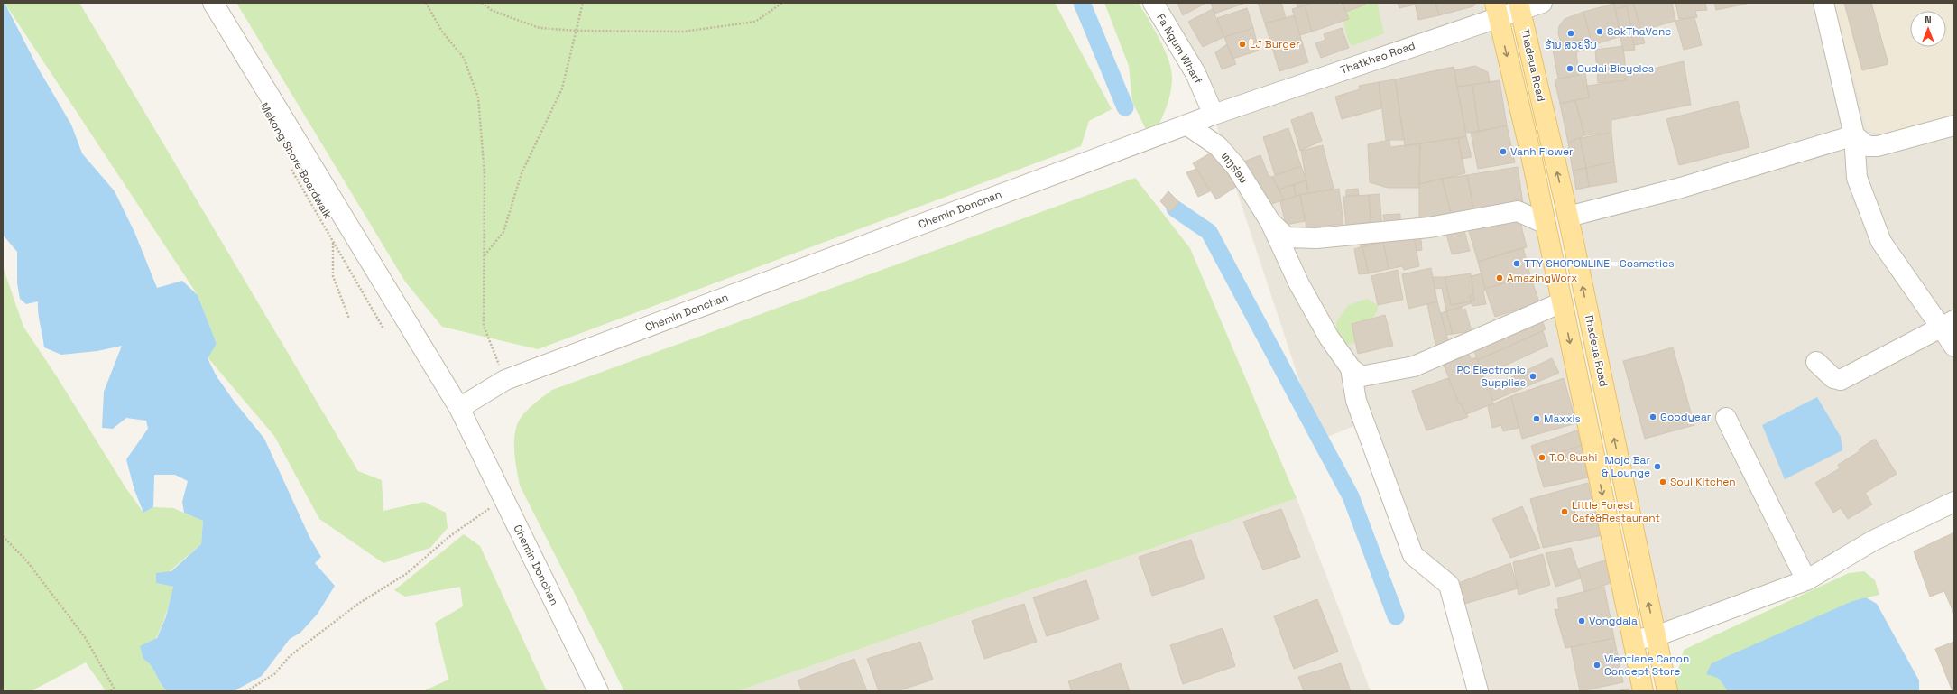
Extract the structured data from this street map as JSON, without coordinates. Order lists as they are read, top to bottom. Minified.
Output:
{"streets":{"main road":["Thadeua Road"],"street":["Fa Ngum Wharf","Thatkhao Road","ທາງຮ່ອມ","Chemin Donchan"],"path":["Mekong Shore Boardwalk"]},"crossings":[["Fa Ngum Wharf","Thatkhao Road"],["Fa Ngum Wharf","Chemin Donchan"],["Thatkhao Road","Thadeua Road"],["Thatkhao Road","Chemin Donchan"],["ທາງຮ່ອມ","Chemin Donchan"]],"places":["SokThaVone","ຮ້ານ ສວຍຈີນ","LJ Burger","Oudai Bicycles","Vanh Flower","TTY SHOPONLINE - Cosmetics","AmazingWorx","PC Electronic Supplies","Goodyear","Maxxis","T.O. Sushi","Mojo Bar & Lounge","Soul Kitchen","Little Forest Café&Restaurant","Vongdala","Vientiane Canon Concept Store"],"north":"top"}
